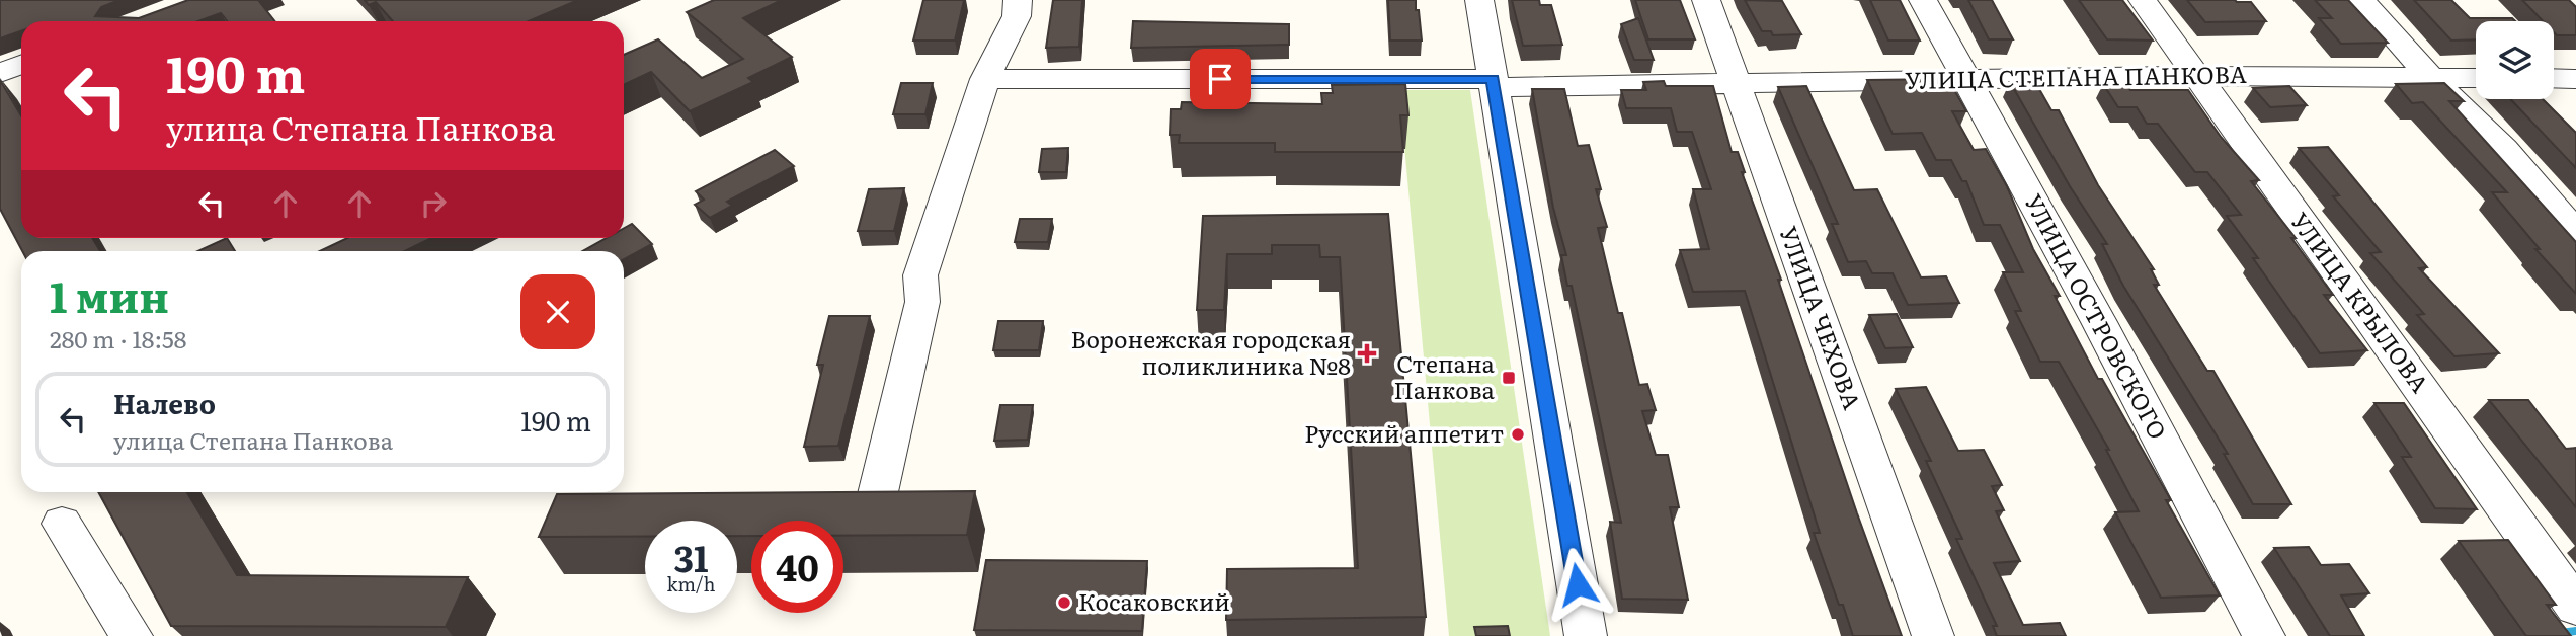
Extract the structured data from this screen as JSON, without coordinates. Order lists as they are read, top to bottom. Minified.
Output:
{"streets":{"street":["УЛИЦА СТЕПАНА ПАНКОВА","УЛИЦА КРЫЛОВА","УЛИЦА ОСТРОВСКОГО","УЛИЦА ЧЕХОВА"]},"crossings":[["УЛИЦА СТЕПАНА ПАНКОВА","УЛИЦА КРЫЛОВА"],["УЛИЦА СТЕПАНА ПАНКОВА","УЛИЦА ОСТРОВСКОГО"],["УЛИЦА СТЕПАНА ПАНКОВА","УЛИЦА ЧЕХОВА"]],"places":{"health":["Воронежская городская поликлиника №8"],"transit":["Степана Панкова"],"other":["Русский аппетит","Косаковский"]},"page":{"turn":["190 m","улица Степана Панкова"],"heading":["1 мин","280 m · 18:58"],"list":[{"name":"Налево","note":"улица Степана Панкова","value":"190 m"}],"speed":"31 km/h","limit":"40"}}
